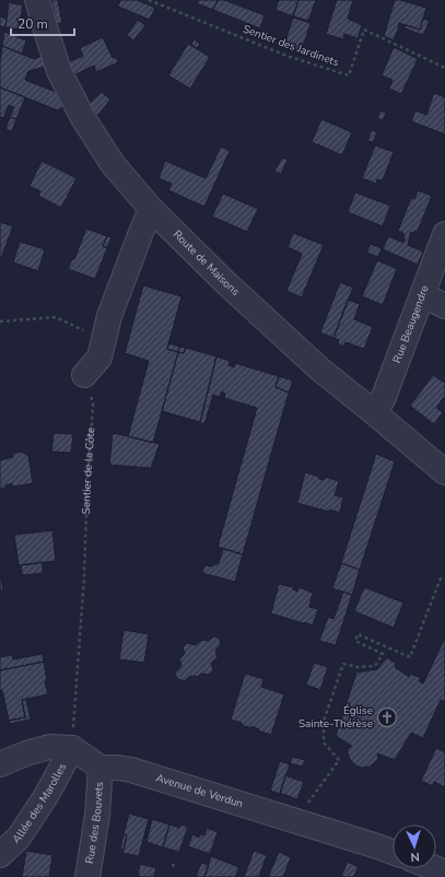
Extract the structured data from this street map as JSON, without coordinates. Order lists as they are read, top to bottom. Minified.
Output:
{"streets":{"street":["Route de Maisons","Rue Beaugendre","Avenue de Verdun","Allée des Marolles","Rue des Bouvets"],"path":["Sentier des Jardinets","Sentier de la Côte"]},"crossings":[["Route de Maisons","Rue Beaugendre"],["Sentier de la Côte","Allée des Marolles"],["Avenue de Verdun","Rue des Bouvets"]],"places":{"church":["Église Sainte-Thérèse"]},"scale_bar":"20 m","north":"bottom"}
